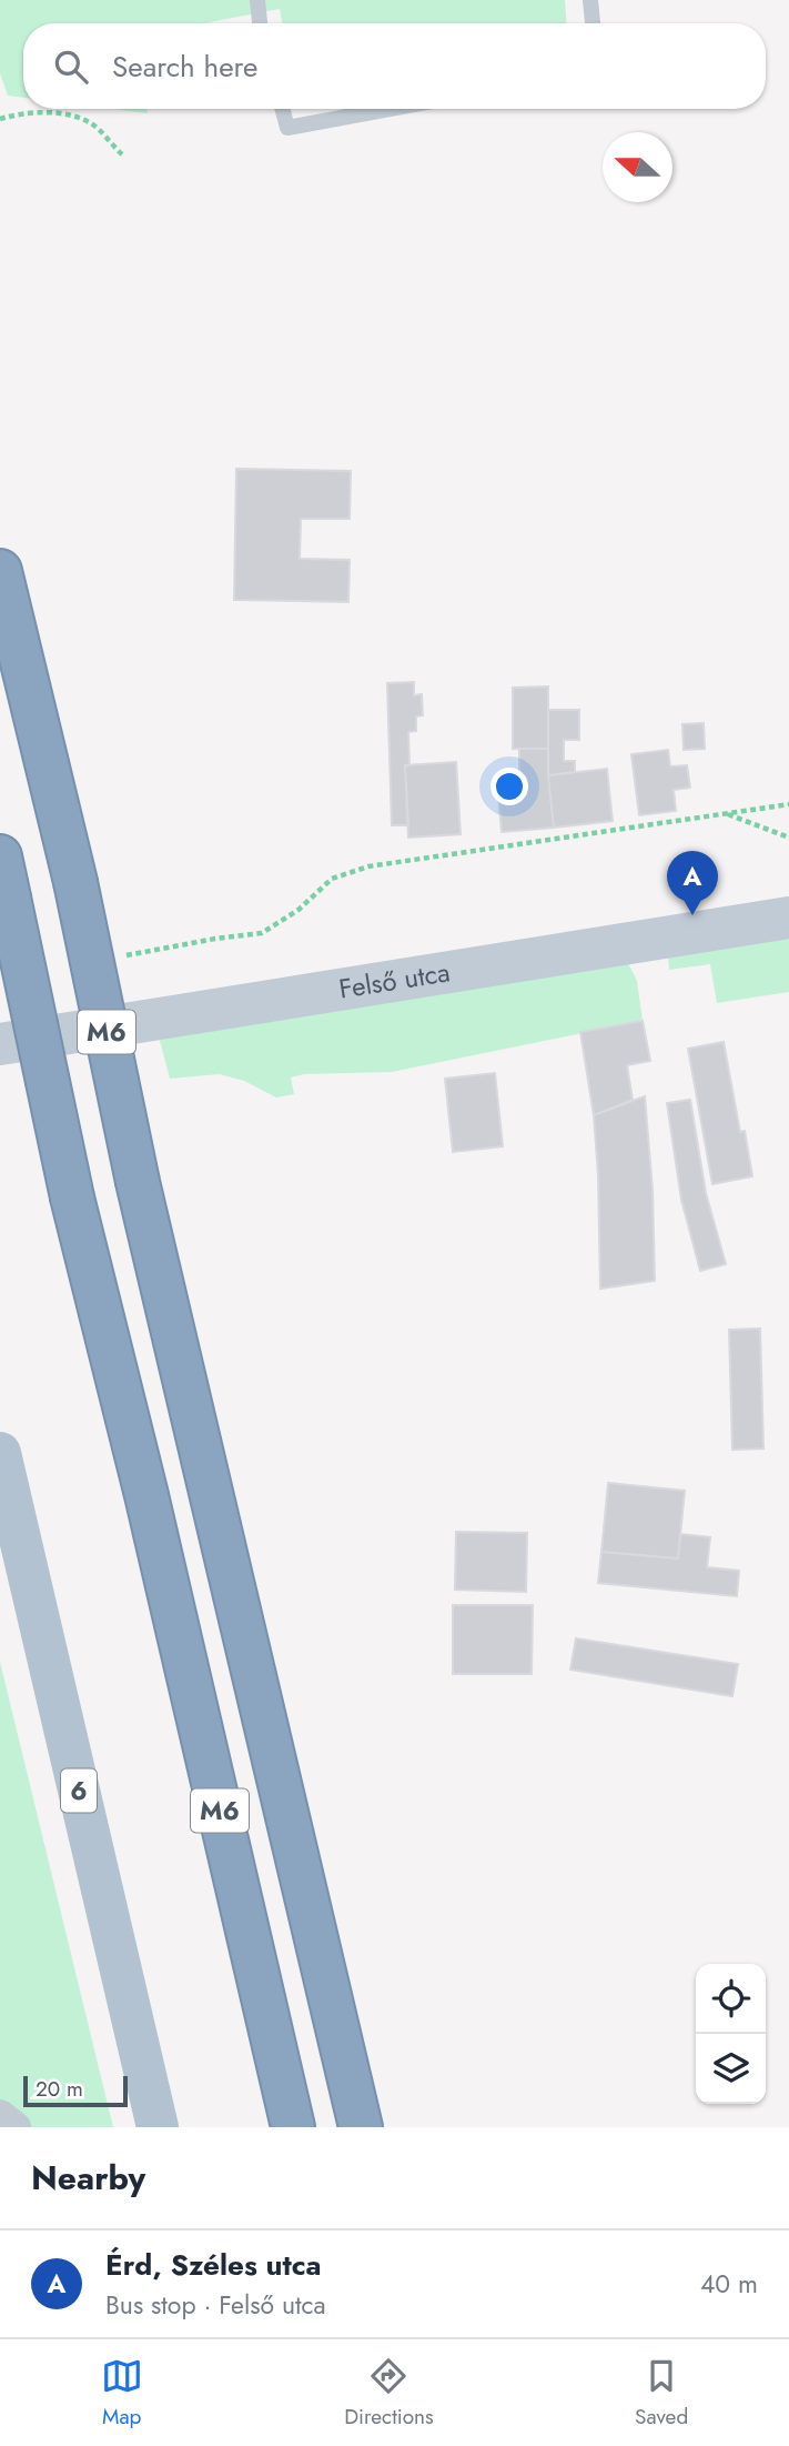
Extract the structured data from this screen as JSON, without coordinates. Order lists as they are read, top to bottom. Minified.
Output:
{"streets":{"highway":["M6"],"main road":["6"],"street":["Felső utca"]},"scale_bar":"20 m","north":"left","page":{"search":"Search here","pins":"A","scale":"20 m","heading":"Nearby","list":[{"mark":"A","name":"Érd, Széles utca","note":"Bus stop · Felső utca","value":"40 m"}],"nav":["Map","Directions","Saved"]}}
